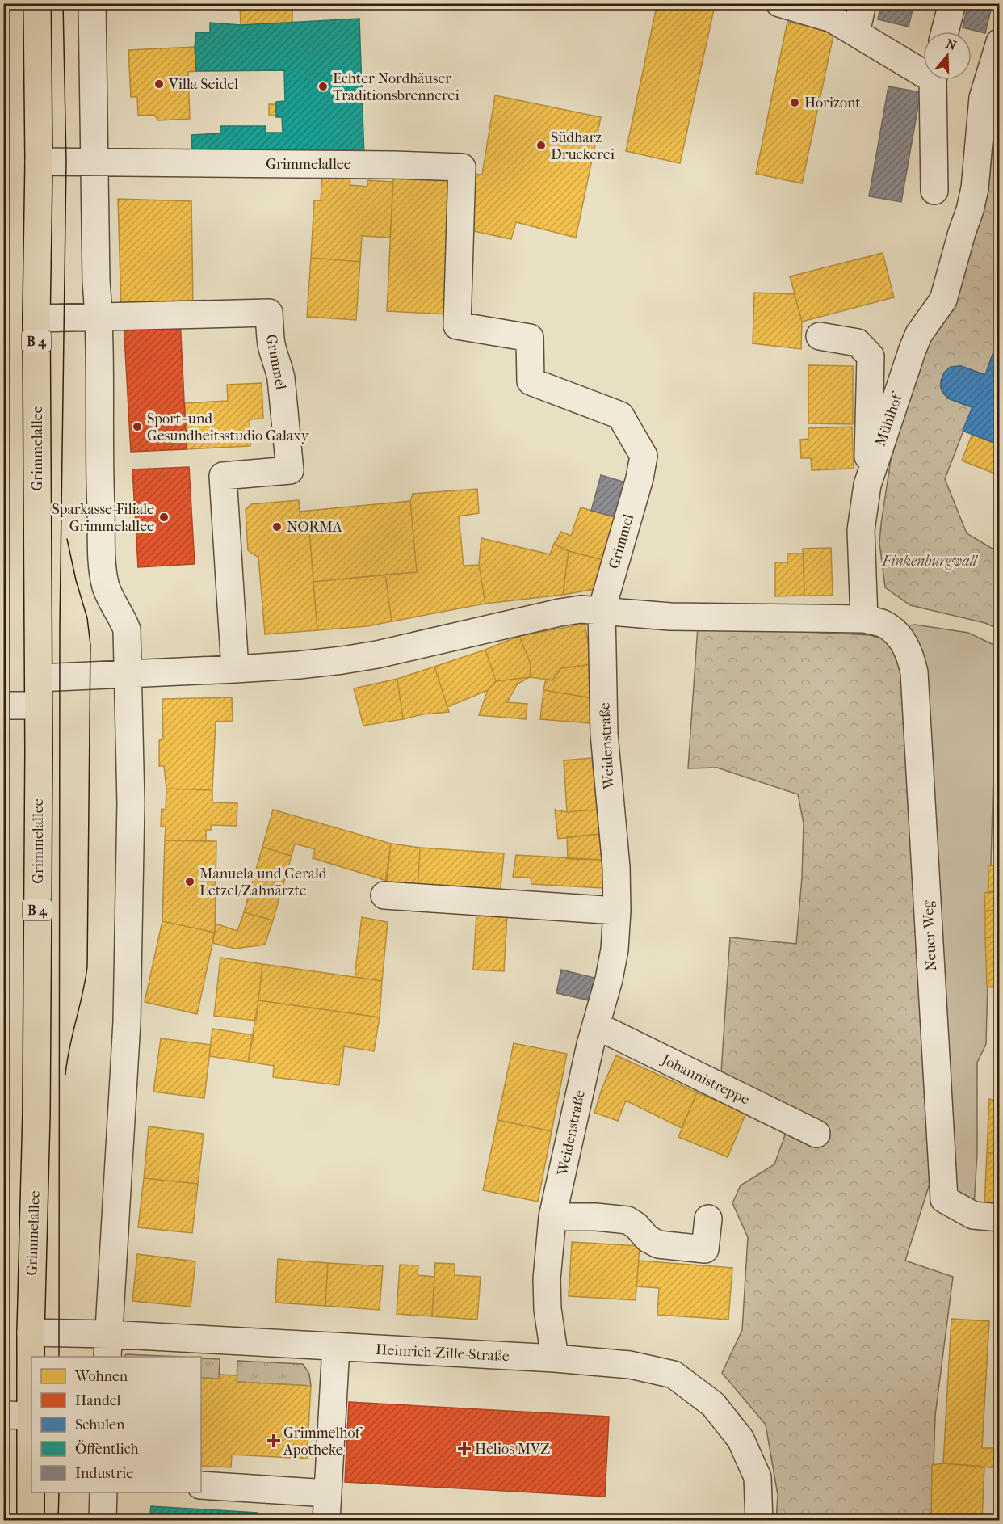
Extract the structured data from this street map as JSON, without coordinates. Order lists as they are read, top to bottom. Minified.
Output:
{"streets":{"main road":["Grimmelallee","B 4"],"street":["Grimmel","Mühlhof","Weidenstraße","Neuer Weg","Johannistreppe","Heinrich-Zille-Straße"]},"crossings":[["Grimmelallee","Grimmel"],["Grimmelallee","Heinrich-Zille-Straße"],["Grimmel","Weidenstraße"],["Mühlhof","Neuer Weg"],["Weidenstraße","Johannistreppe"],["Weidenstraße","Heinrich-Zille-Straße"]],"parks":["Finkenburgwall"],"places":{"other":["Villa Seidel","Echter Nordhäuser Traditionsbrennerei","Horizont","Südharz Druckerei","Sport- und Gesundheitsstudio Galaxy","Sparkasse-Filiale Grimmelallee","NORMA","Manuela und Gerald Letzel/Zahnärzte"],"health":["Grimmelhof Apotheke","Helios MVZ"]},"legend":["Wohnen","Handel","Schulen","Öffentlich","Industrie"],"north":"top"}
